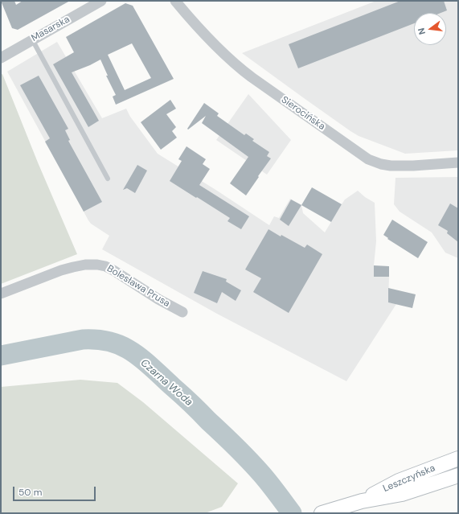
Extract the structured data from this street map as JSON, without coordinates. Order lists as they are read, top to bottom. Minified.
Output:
{"streets":{"main road":["Leszczyńska"],"street":["Masarska","Sierocińska","Bolesława Prusa"]},"water":["Czarna Woda"],"scale_bar":"50 m","north":"left"}
